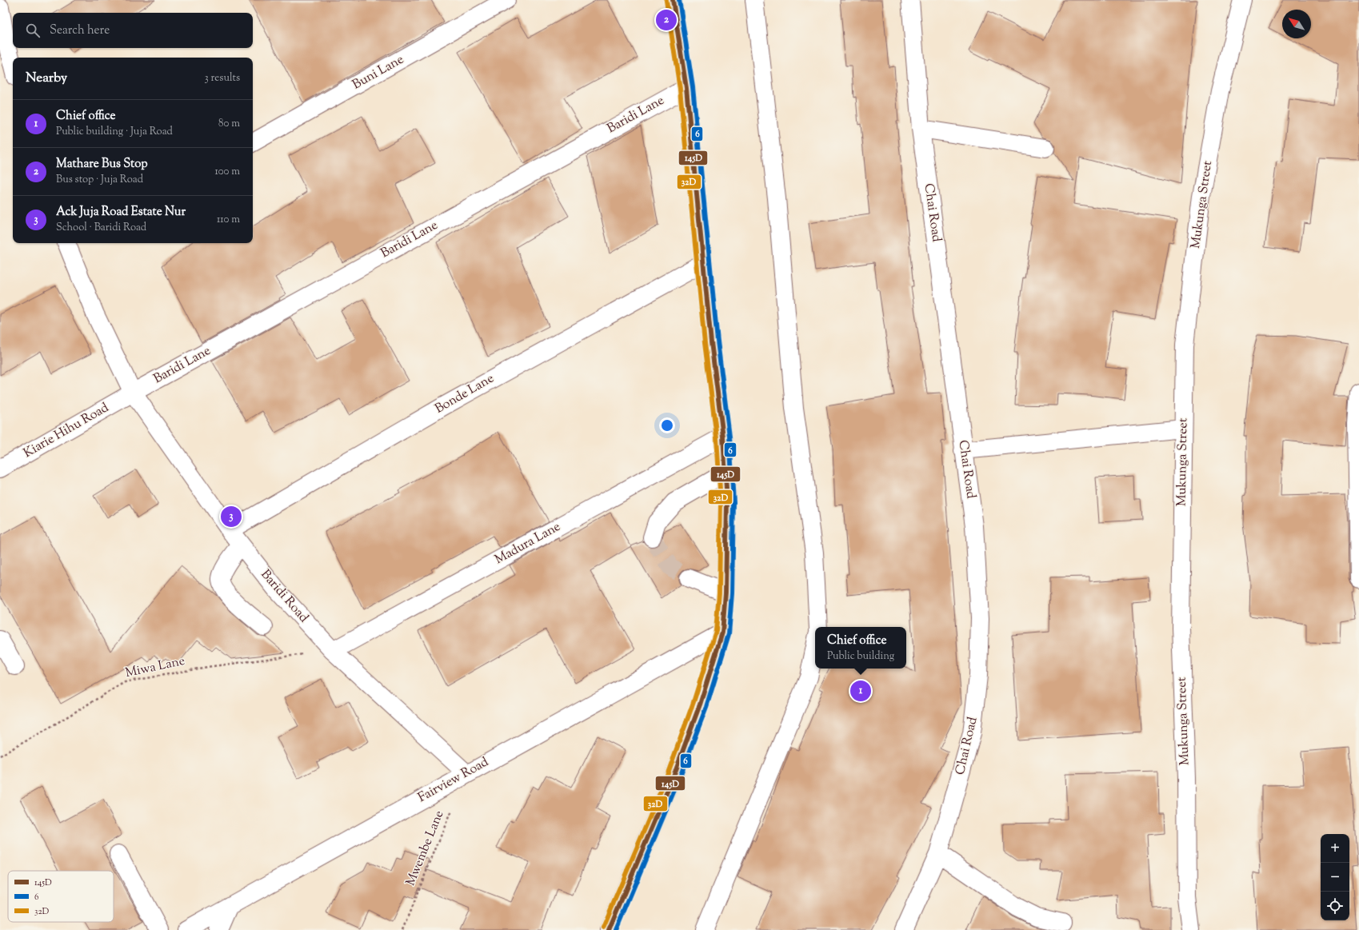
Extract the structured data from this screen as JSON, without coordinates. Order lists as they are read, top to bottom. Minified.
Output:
{"streets":{"street":["Buni Lane","Baridi Lane","Mukunga Street","Chai Road","Bonde Lane","Kiarie Hihu Road","Madura Lane","Baridi Road","Fairview Road"],"path":["Miwa Lane","Mwembe Lane"]},"crossings":[["Baridi Lane","Kiarie Hihu Road"],["Baridi Lane","Baridi Road"],["Bonde Lane","Baridi Road"],["Kiarie Hihu Road","Baridi Road"],["Madura Lane","Baridi Road"],["Madura Lane","Miwa Lane"],["Baridi Road","Miwa Lane"],["Baridi Road","Fairview Road"]],"lines":["transit line 145D","transit line 6","transit line 32D"],"legend":["145D","6","32D"],"north":"top left","page":{"pins":["2","3","1"],"search":"Search here","heading":["Nearby","3 results"],"list":[{"mark":"1","name":"Chief office","note":"Public building · Juja Road","value":"80 m"},{"mark":"2","name":"Mathare Bus Stop","note":"Bus stop · Juja Road","value":"100 m"},{"mark":"3","name":"Ack Juja Road Estate Nur","note":"School · Baridi Road","value":"110 m"}],"popup":["Chief office","Public building"],"map_buttons":["+","−"]}}
